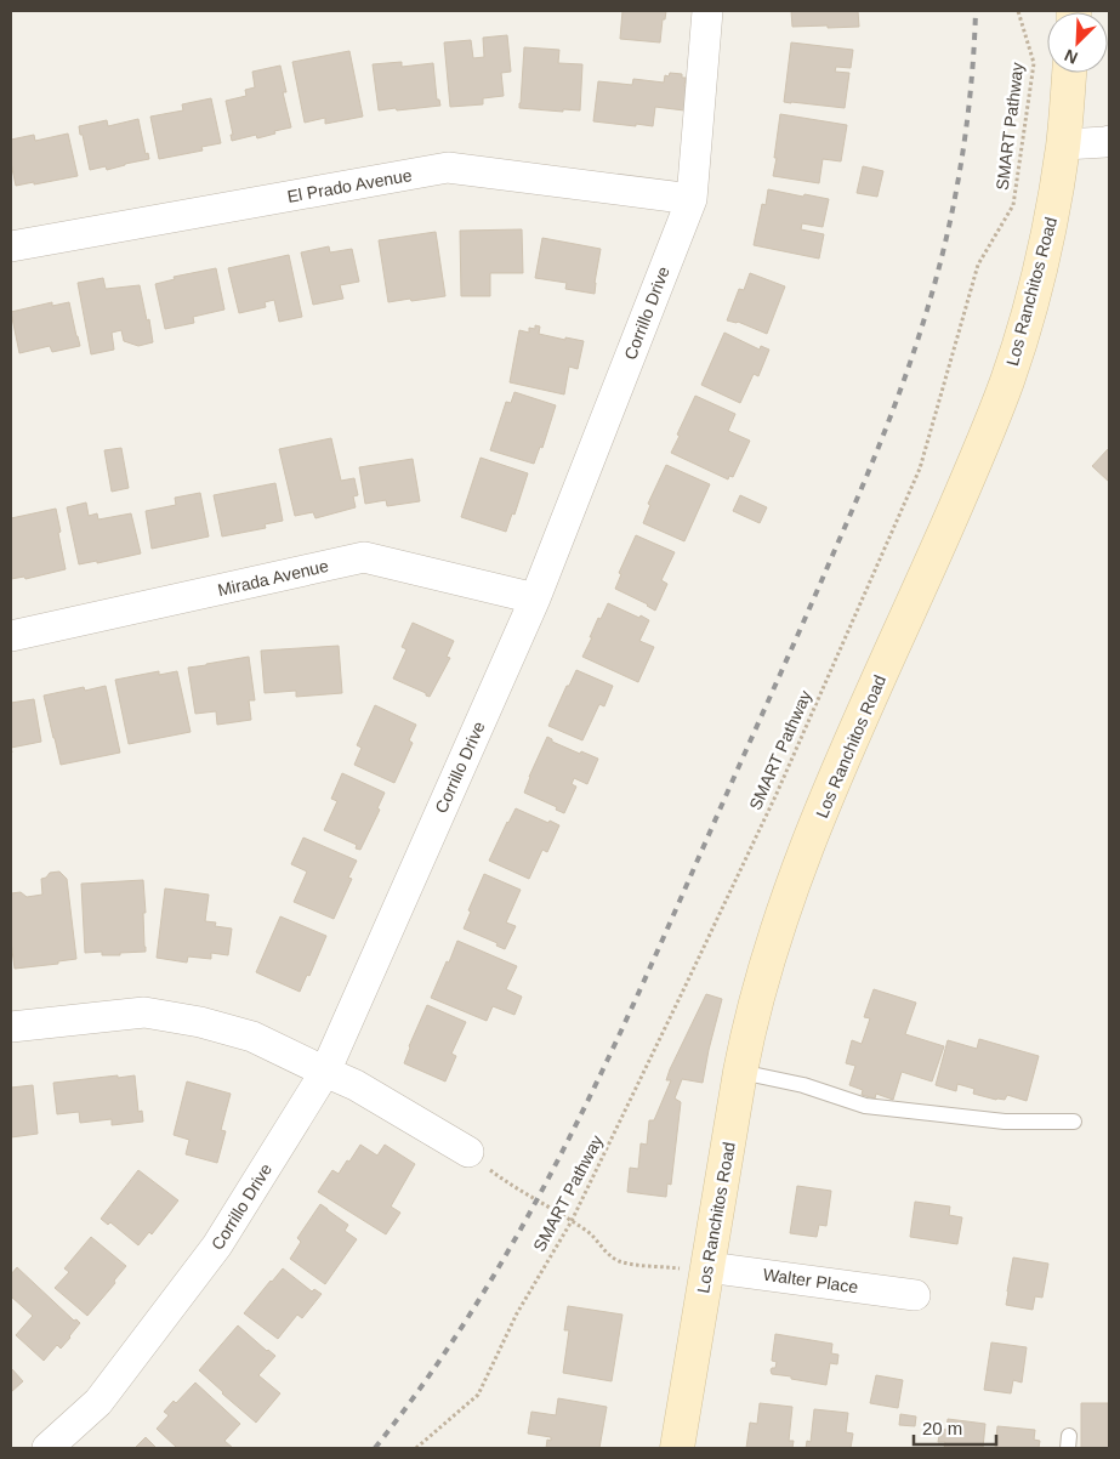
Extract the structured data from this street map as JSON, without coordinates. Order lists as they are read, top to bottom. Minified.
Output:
{"streets":{"main road":["Los Ranchitos Road"],"street":["El Prado Avenue","Corrillo Drive","Mirada Avenue","Walter Place"],"path":["SMART Pathway"]},"crossings":[["El Prado Avenue","Corrillo Drive"],["Los Ranchitos Road","Walter Place"],["Corrillo Drive","Mirada Avenue"]],"scale_bar":"20 m","north":"bottom left"}
